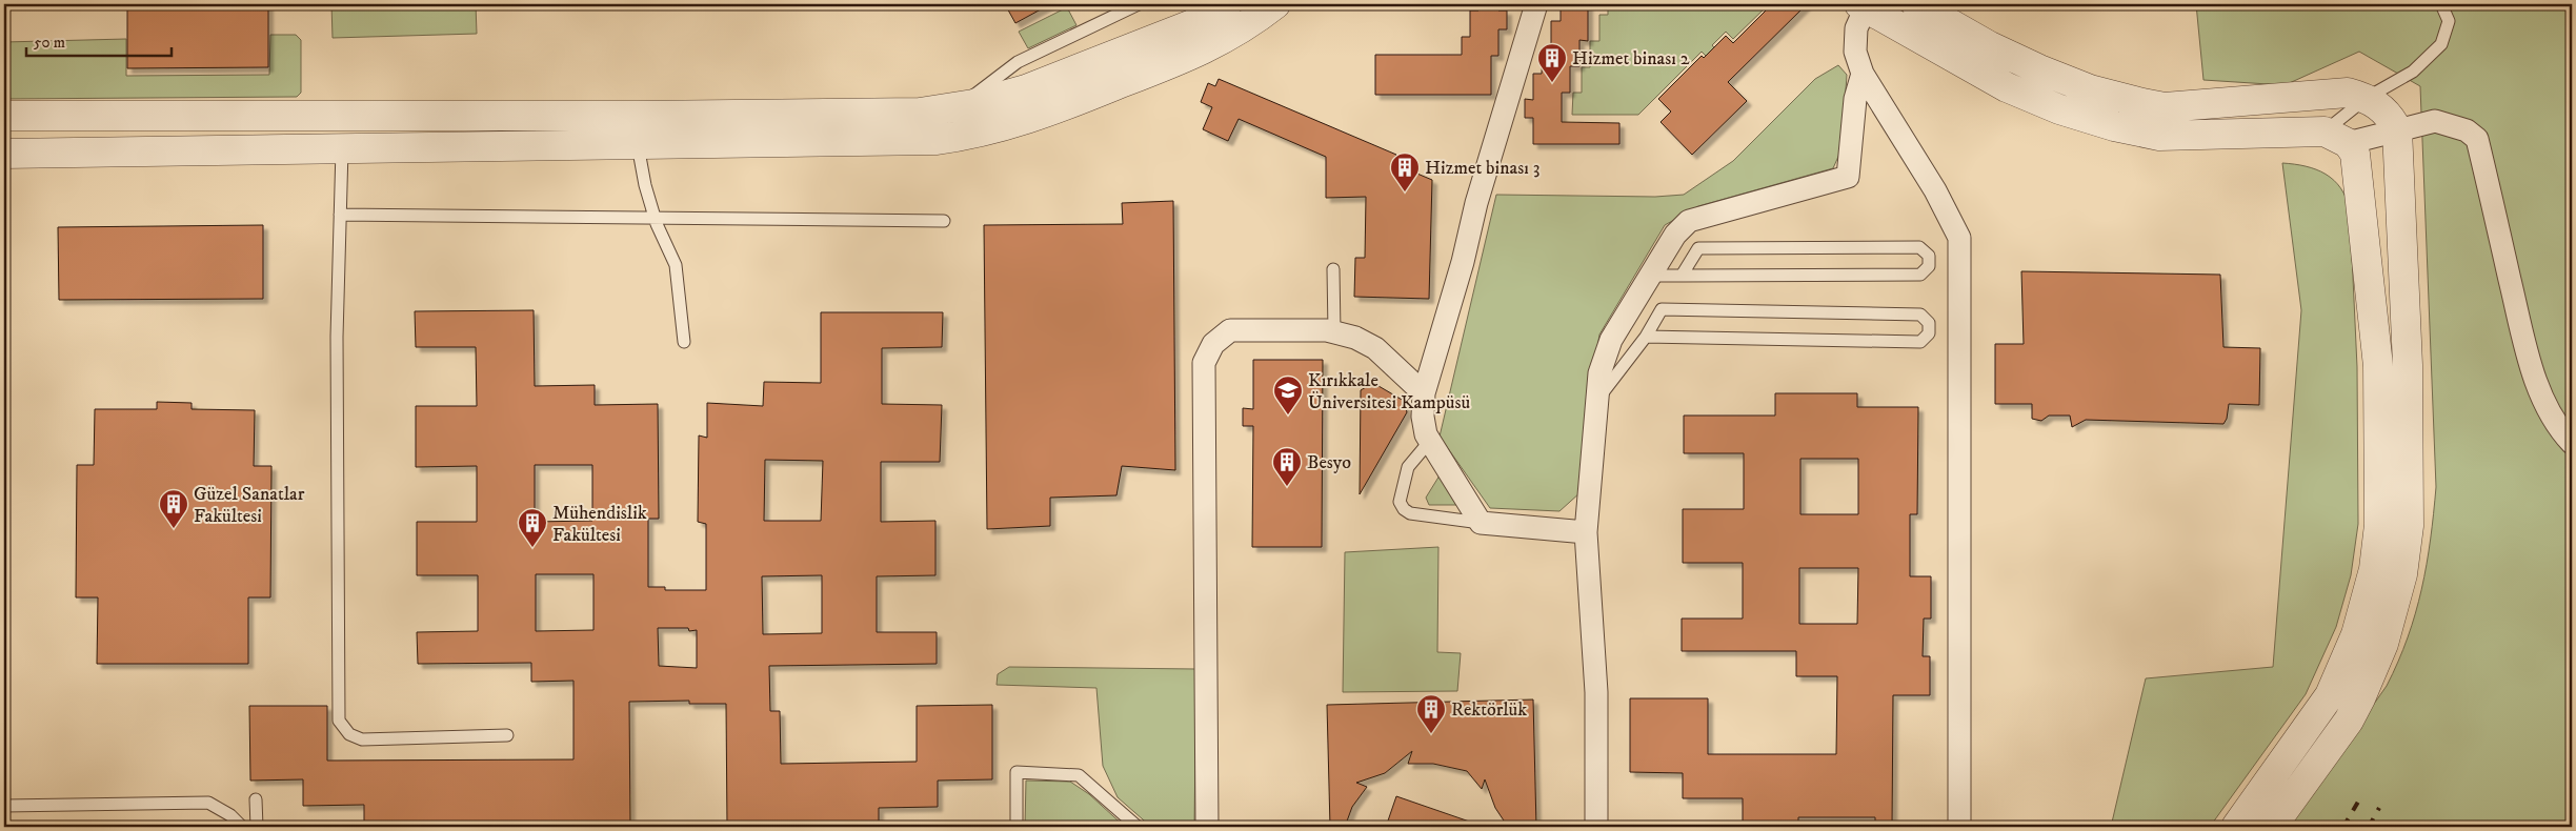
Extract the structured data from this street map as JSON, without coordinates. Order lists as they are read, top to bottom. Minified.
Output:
{"places":{"building":["Hizmet binası 2","Hizmet binası 3","Besyo","Güzel Sanatlar Fakültesi","Mühendislik Fakültesi","Rektörlük"],"school or university":["Kırıkkale Üniversitesi Kampüsü"]},"scale_bar":"50 m"}
